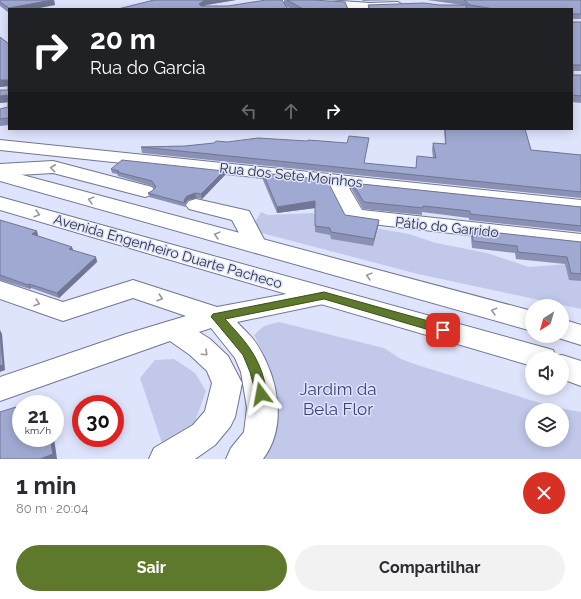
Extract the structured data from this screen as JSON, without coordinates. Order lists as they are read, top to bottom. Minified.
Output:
{"streets":{"main road":["Rua dos Sete Moinhos","Pátio do Garrido","Avenida Engenheiro Duarte Pacheco"]},"crossings":[["Rua dos Sete Moinhos","Pátio do Garrido"]],"parks":["Jardim da Bela Flor"],"north":"bottom left","page":{"turn":["20 m","Rua do Garcia"],"speed":"21 km/h","limit":"30","heading":["1 min","80 m · 20:04"],"buttons":["Sair","Compartilhar"]}}
